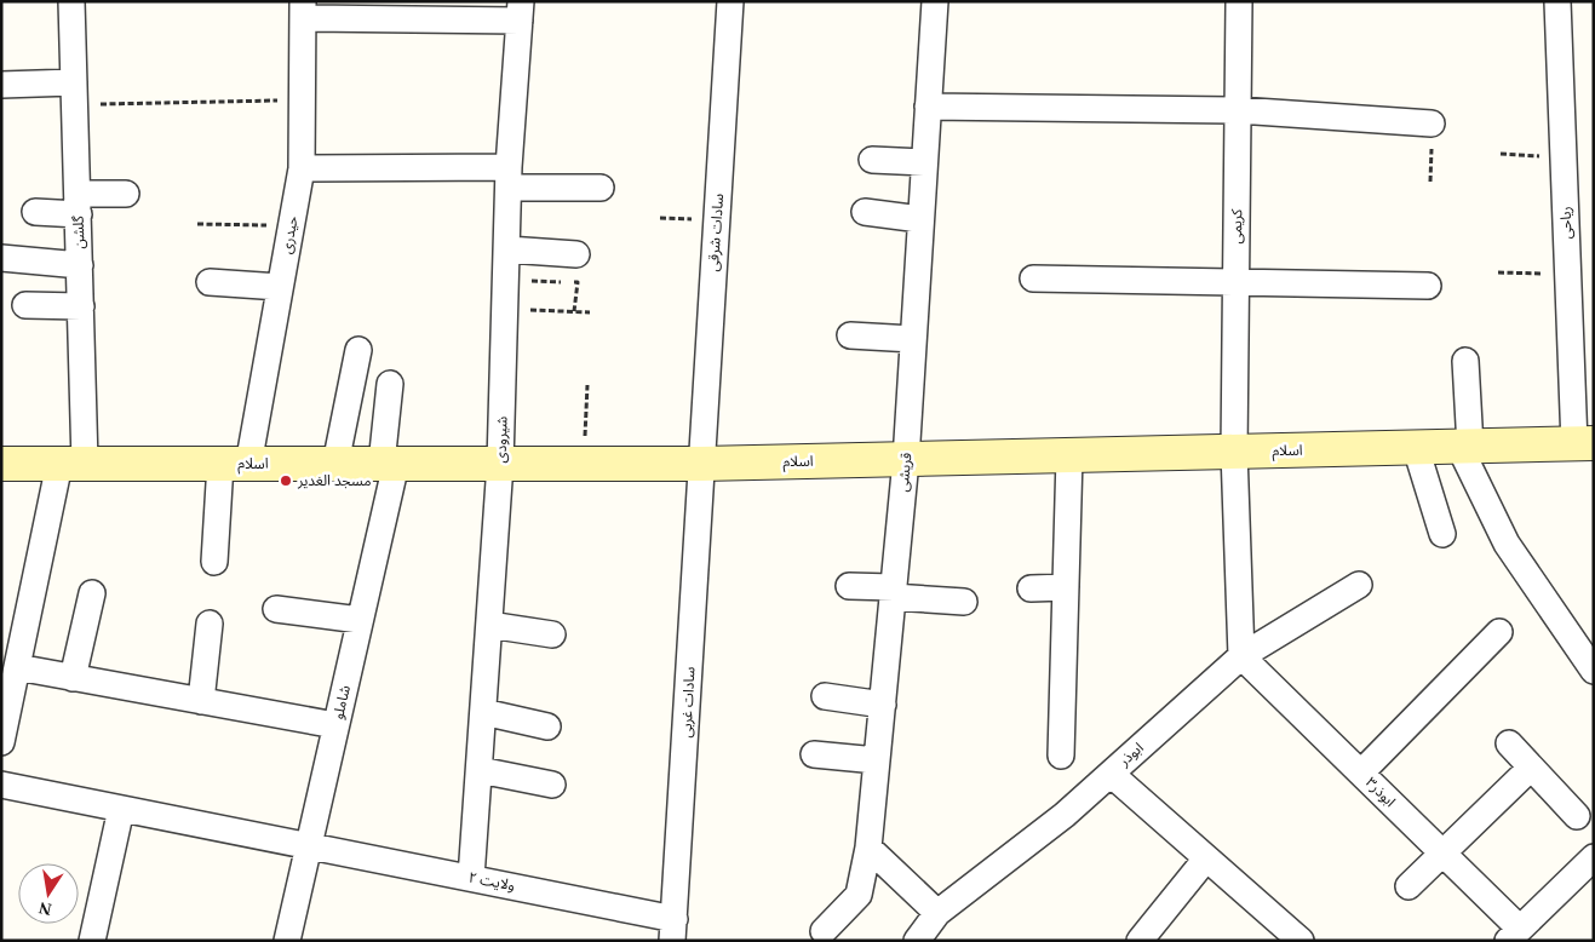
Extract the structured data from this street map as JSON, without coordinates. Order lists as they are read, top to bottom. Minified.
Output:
{"streets":{"street":["ریاحی","کریمی","گلشن","سادات شرقی","حیدری","شیرودی","اسلام","قریشی","شاملو","سادات غربی","ابوذر","ابوذر۳","ولایت ۲"]},"crossings":[["ریاحی","اسلام"],["کریمی","اسلام"],["کریمی","ابوذر"],["کریمی","ابوذر۳"],["گلشن","اسلام"],["سادات شرقی","اسلام"],["سادات شرقی","سادات غربی"],["حیدری","اسلام"],["شیرودی","اسلام"],["شیرودی","ولایت ۲"],["اسلام","قریشی"],["اسلام","شاملو"],["اسلام","سادات غربی"],["شاملو","ولایت ۲"],["سادات غربی","ولایت ۲"],["ابوذر","ابوذر۳"]],"places":["مسجد الغدیر"],"north":"bottom"}
